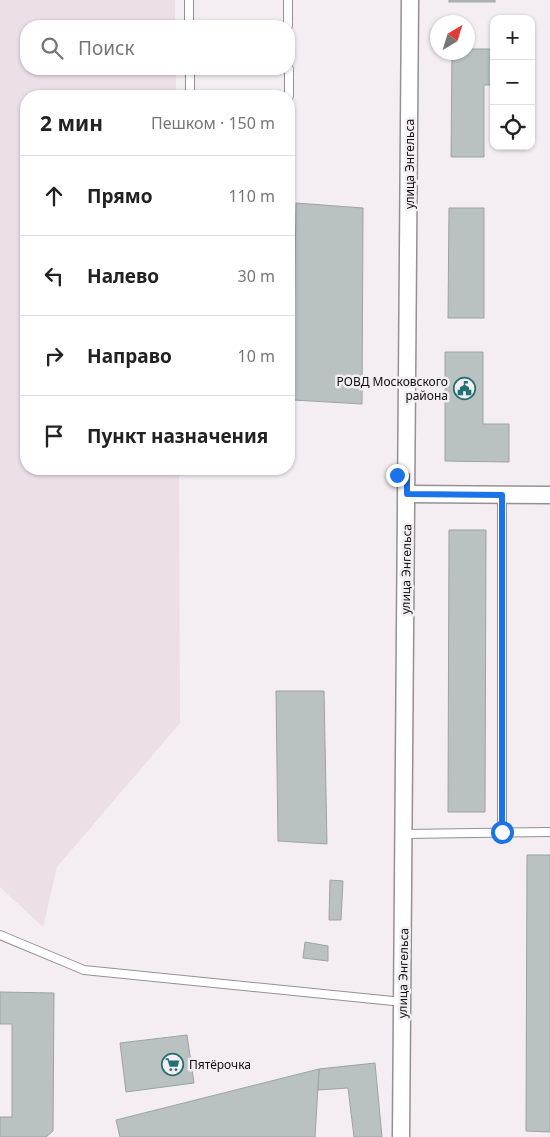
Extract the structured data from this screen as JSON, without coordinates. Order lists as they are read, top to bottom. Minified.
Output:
{"streets":{"street":["улица Энгельса"]},"places":{"public building":["РОВД Московского района"],"supermarket":["Пятёрочка"]},"north":"top right","page":{"map_buttons":["+","−"],"search":"Поиск","heading":["2 мин","Пешком · 150 m"],"list":[["Прямо","110 m"],["Налево","30 m"],["Направо","10 m"],"Пункт назначения"]}}
